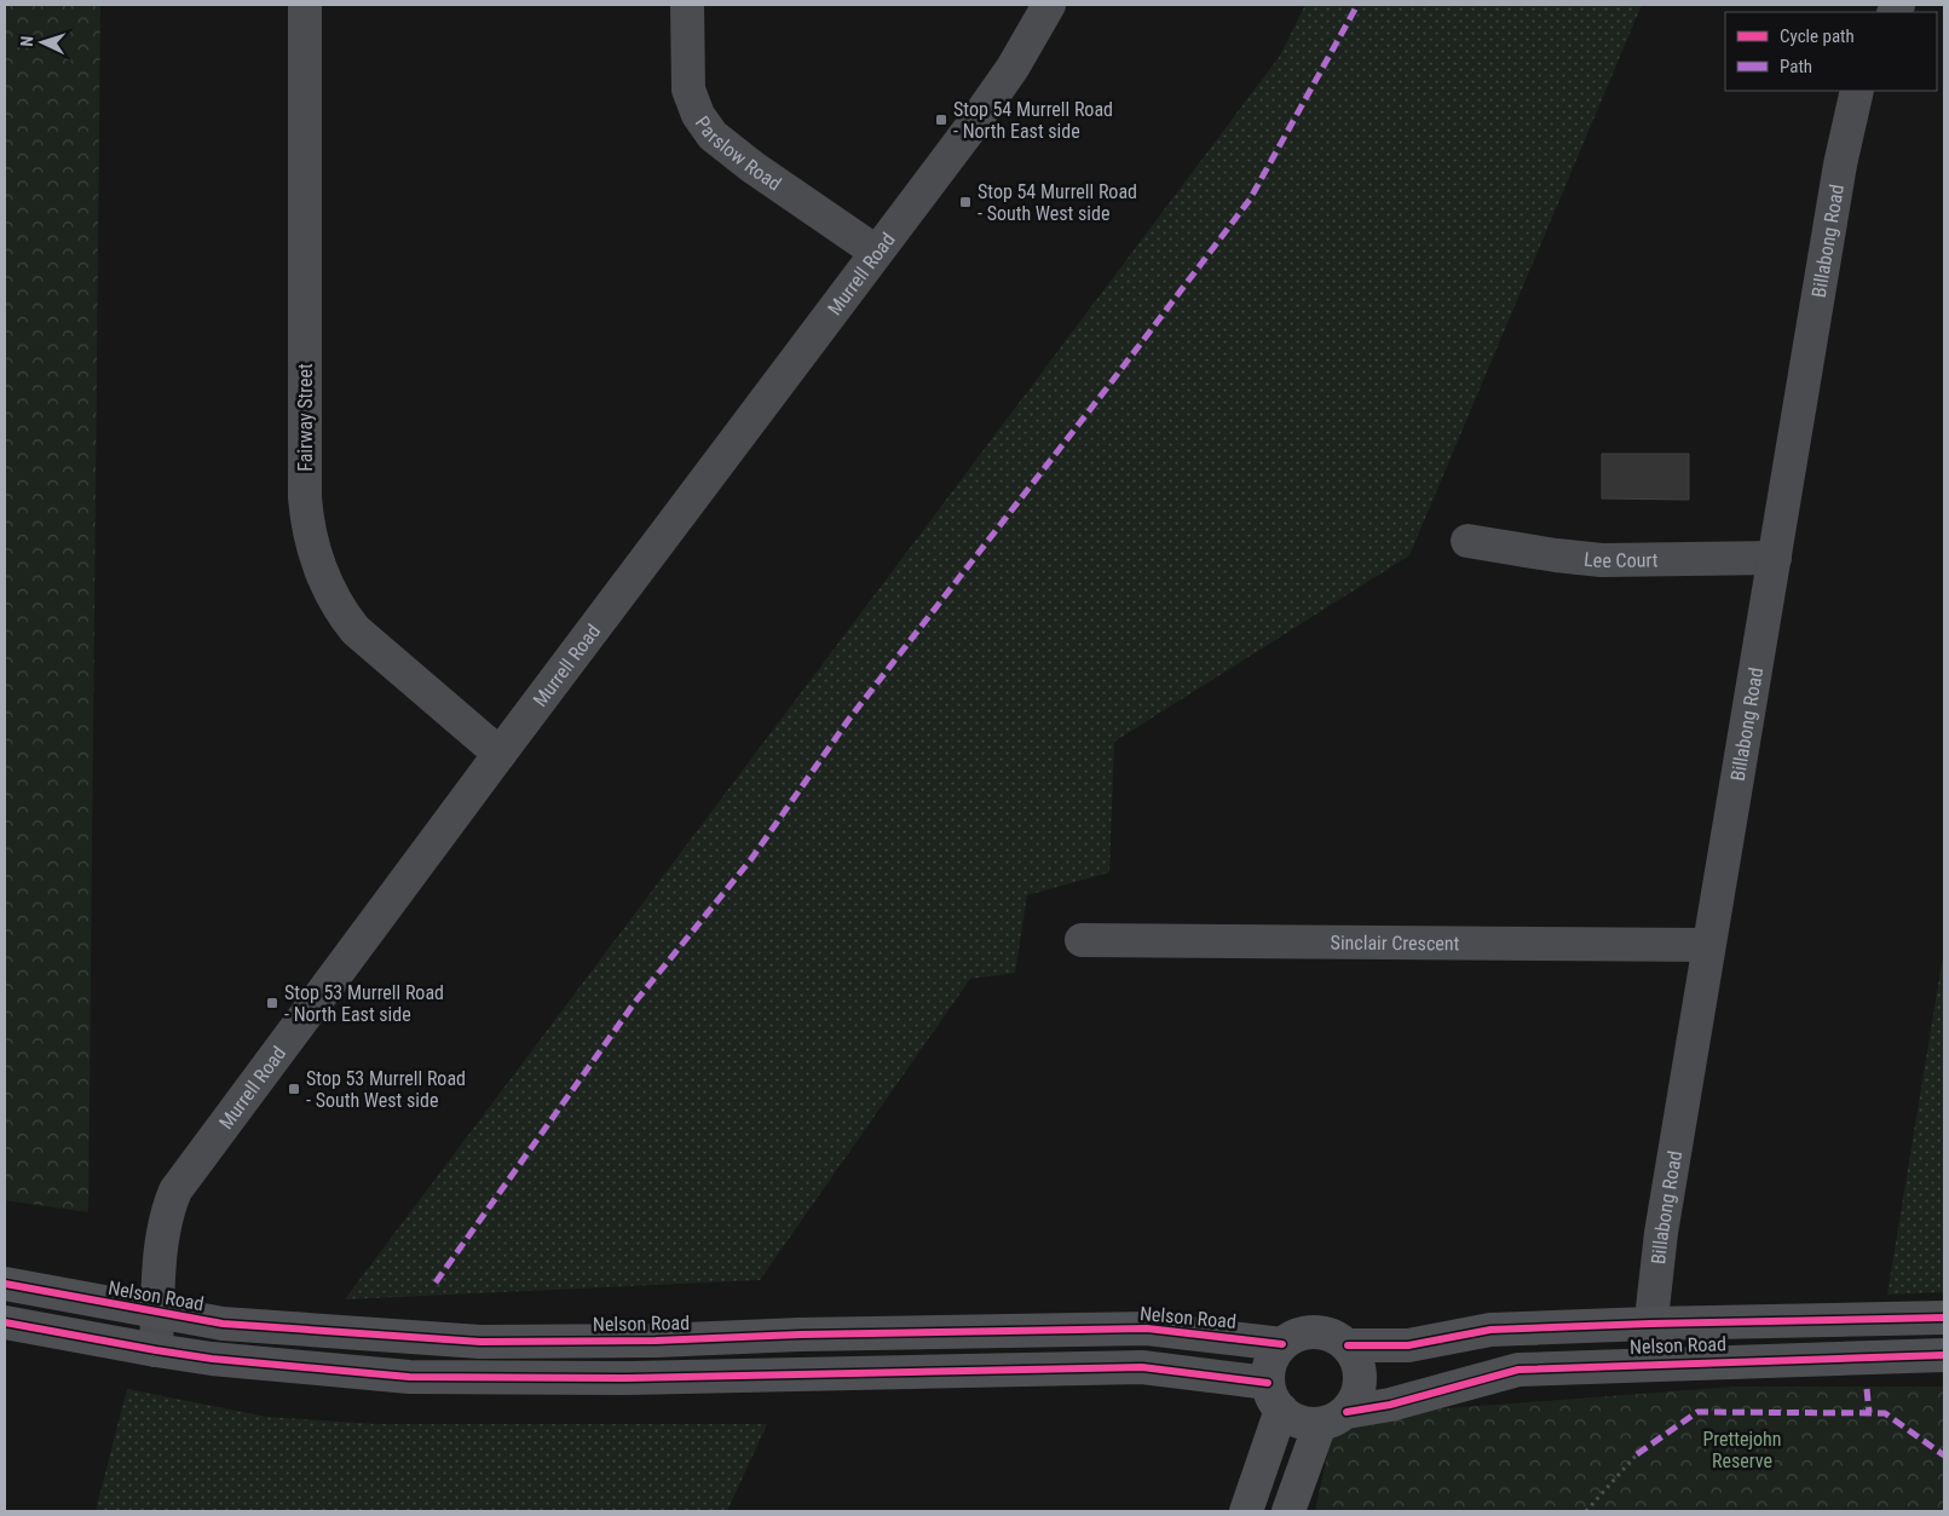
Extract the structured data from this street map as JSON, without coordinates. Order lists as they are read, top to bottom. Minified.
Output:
{"streets":{"main road":["Nelson Road"],"street":["Parslow Road","Billabong Road","Murrell Road","Fairway Street","Lee Court","Sinclair Crescent"]},"crossings":[["Parslow Road","Murrell Road"],["Billabong Road","Lee Court"],["Billabong Road","Sinclair Crescent"],["Billabong Road","Nelson Road"],["Murrell Road","Fairway Street"],["Murrell Road","Nelson Road"]],"parks":["Prettejohn Reserve"],"places":{"transit":["Stop 54 Murrell Road - North East side","Stop 54 Murrell Road - South West side","Stop 53 Murrell Road - North East side","Stop 53 Murrell Road - South West side"]},"legend":["Cycle path","Path"],"north":"left"}
